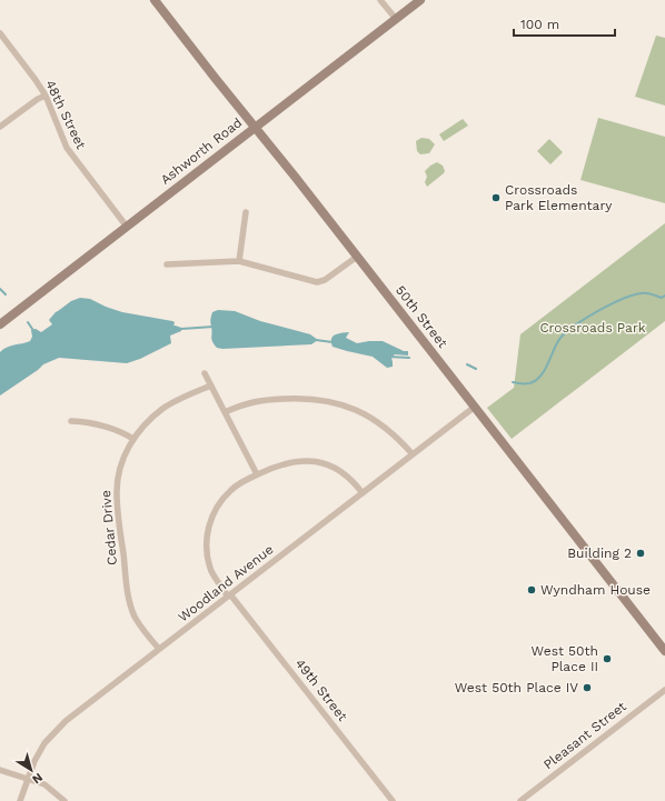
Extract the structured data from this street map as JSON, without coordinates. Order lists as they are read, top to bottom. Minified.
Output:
{"streets":{"main road":["Ashworth Road","50th Street"],"street":["48th Street","Cedar Drive","Woodland Avenue","49th Street","Pleasant Street"]},"crossings":[["48th Street","Ashworth Road"],["Ashworth Road","50th Street"],["50th Street","Woodland Avenue"],["Cedar Drive","Woodland Avenue"],["Woodland Avenue","49th Street"]],"parks":["Crossroads Park"],"places":["Crossroads Park Elementary","Building 2","Wyndham House","West 50th Place II","West 50th Place IV"],"scale_bar":"100 m","north":"bottom right"}
